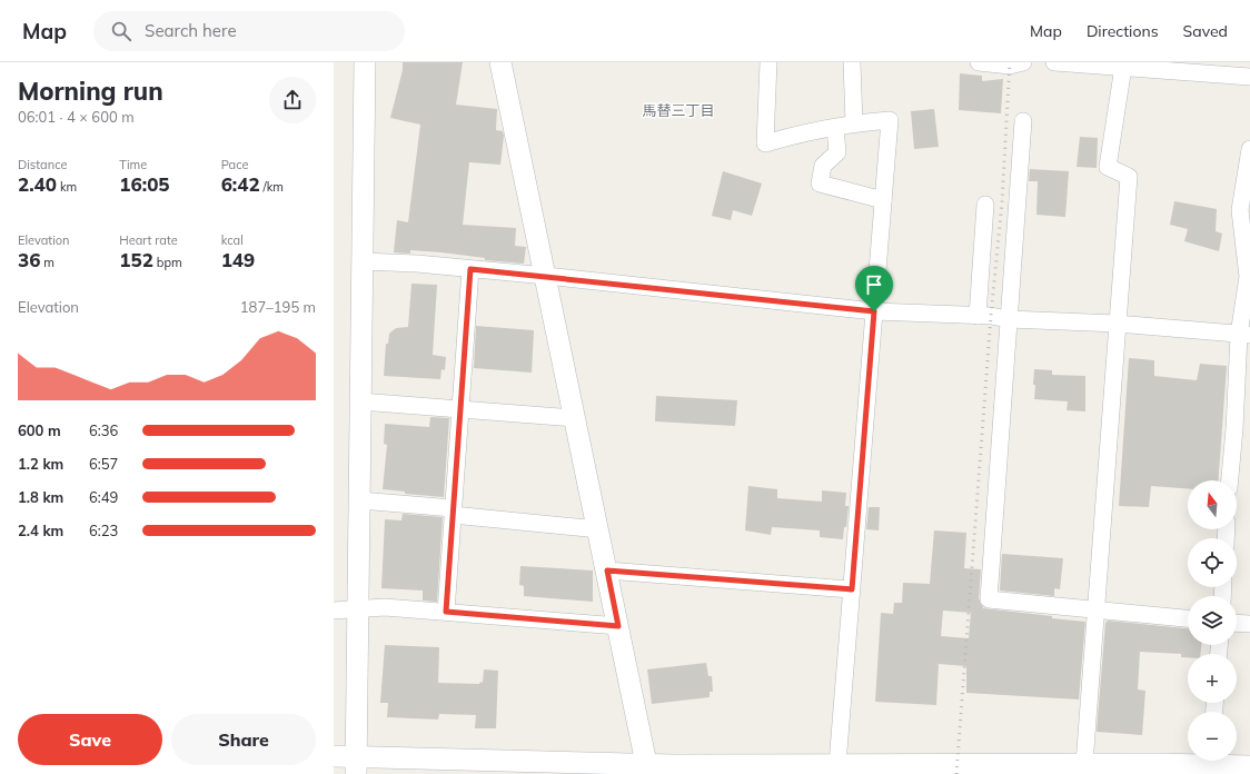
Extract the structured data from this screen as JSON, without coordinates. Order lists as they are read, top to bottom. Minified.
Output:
{"districts":["馬替三丁目"],"north":"top","page":{"header":"Map","search":"Search here","nav":["Map","Directions","Saved"],"heading":["Morning run","06:01 · 4 × 600 m"],"stats":[["Distance","2.40 km"],["Time","16:05"],["Pace","6:42 /km"],["Elevation","36 m"],["Heart rate","152 bpm"],["kcal","149"]],"chart":["Elevation","187–195 m"],"list":[{"name":"600 m","note":"6:36"},{"name":"1.2 km","note":"6:57"},{"name":"1.8 km","note":"6:49"},{"name":"2.4 km","note":"6:23"}],"map_buttons":["+","−"],"buttons":["Save","Share"]}}
